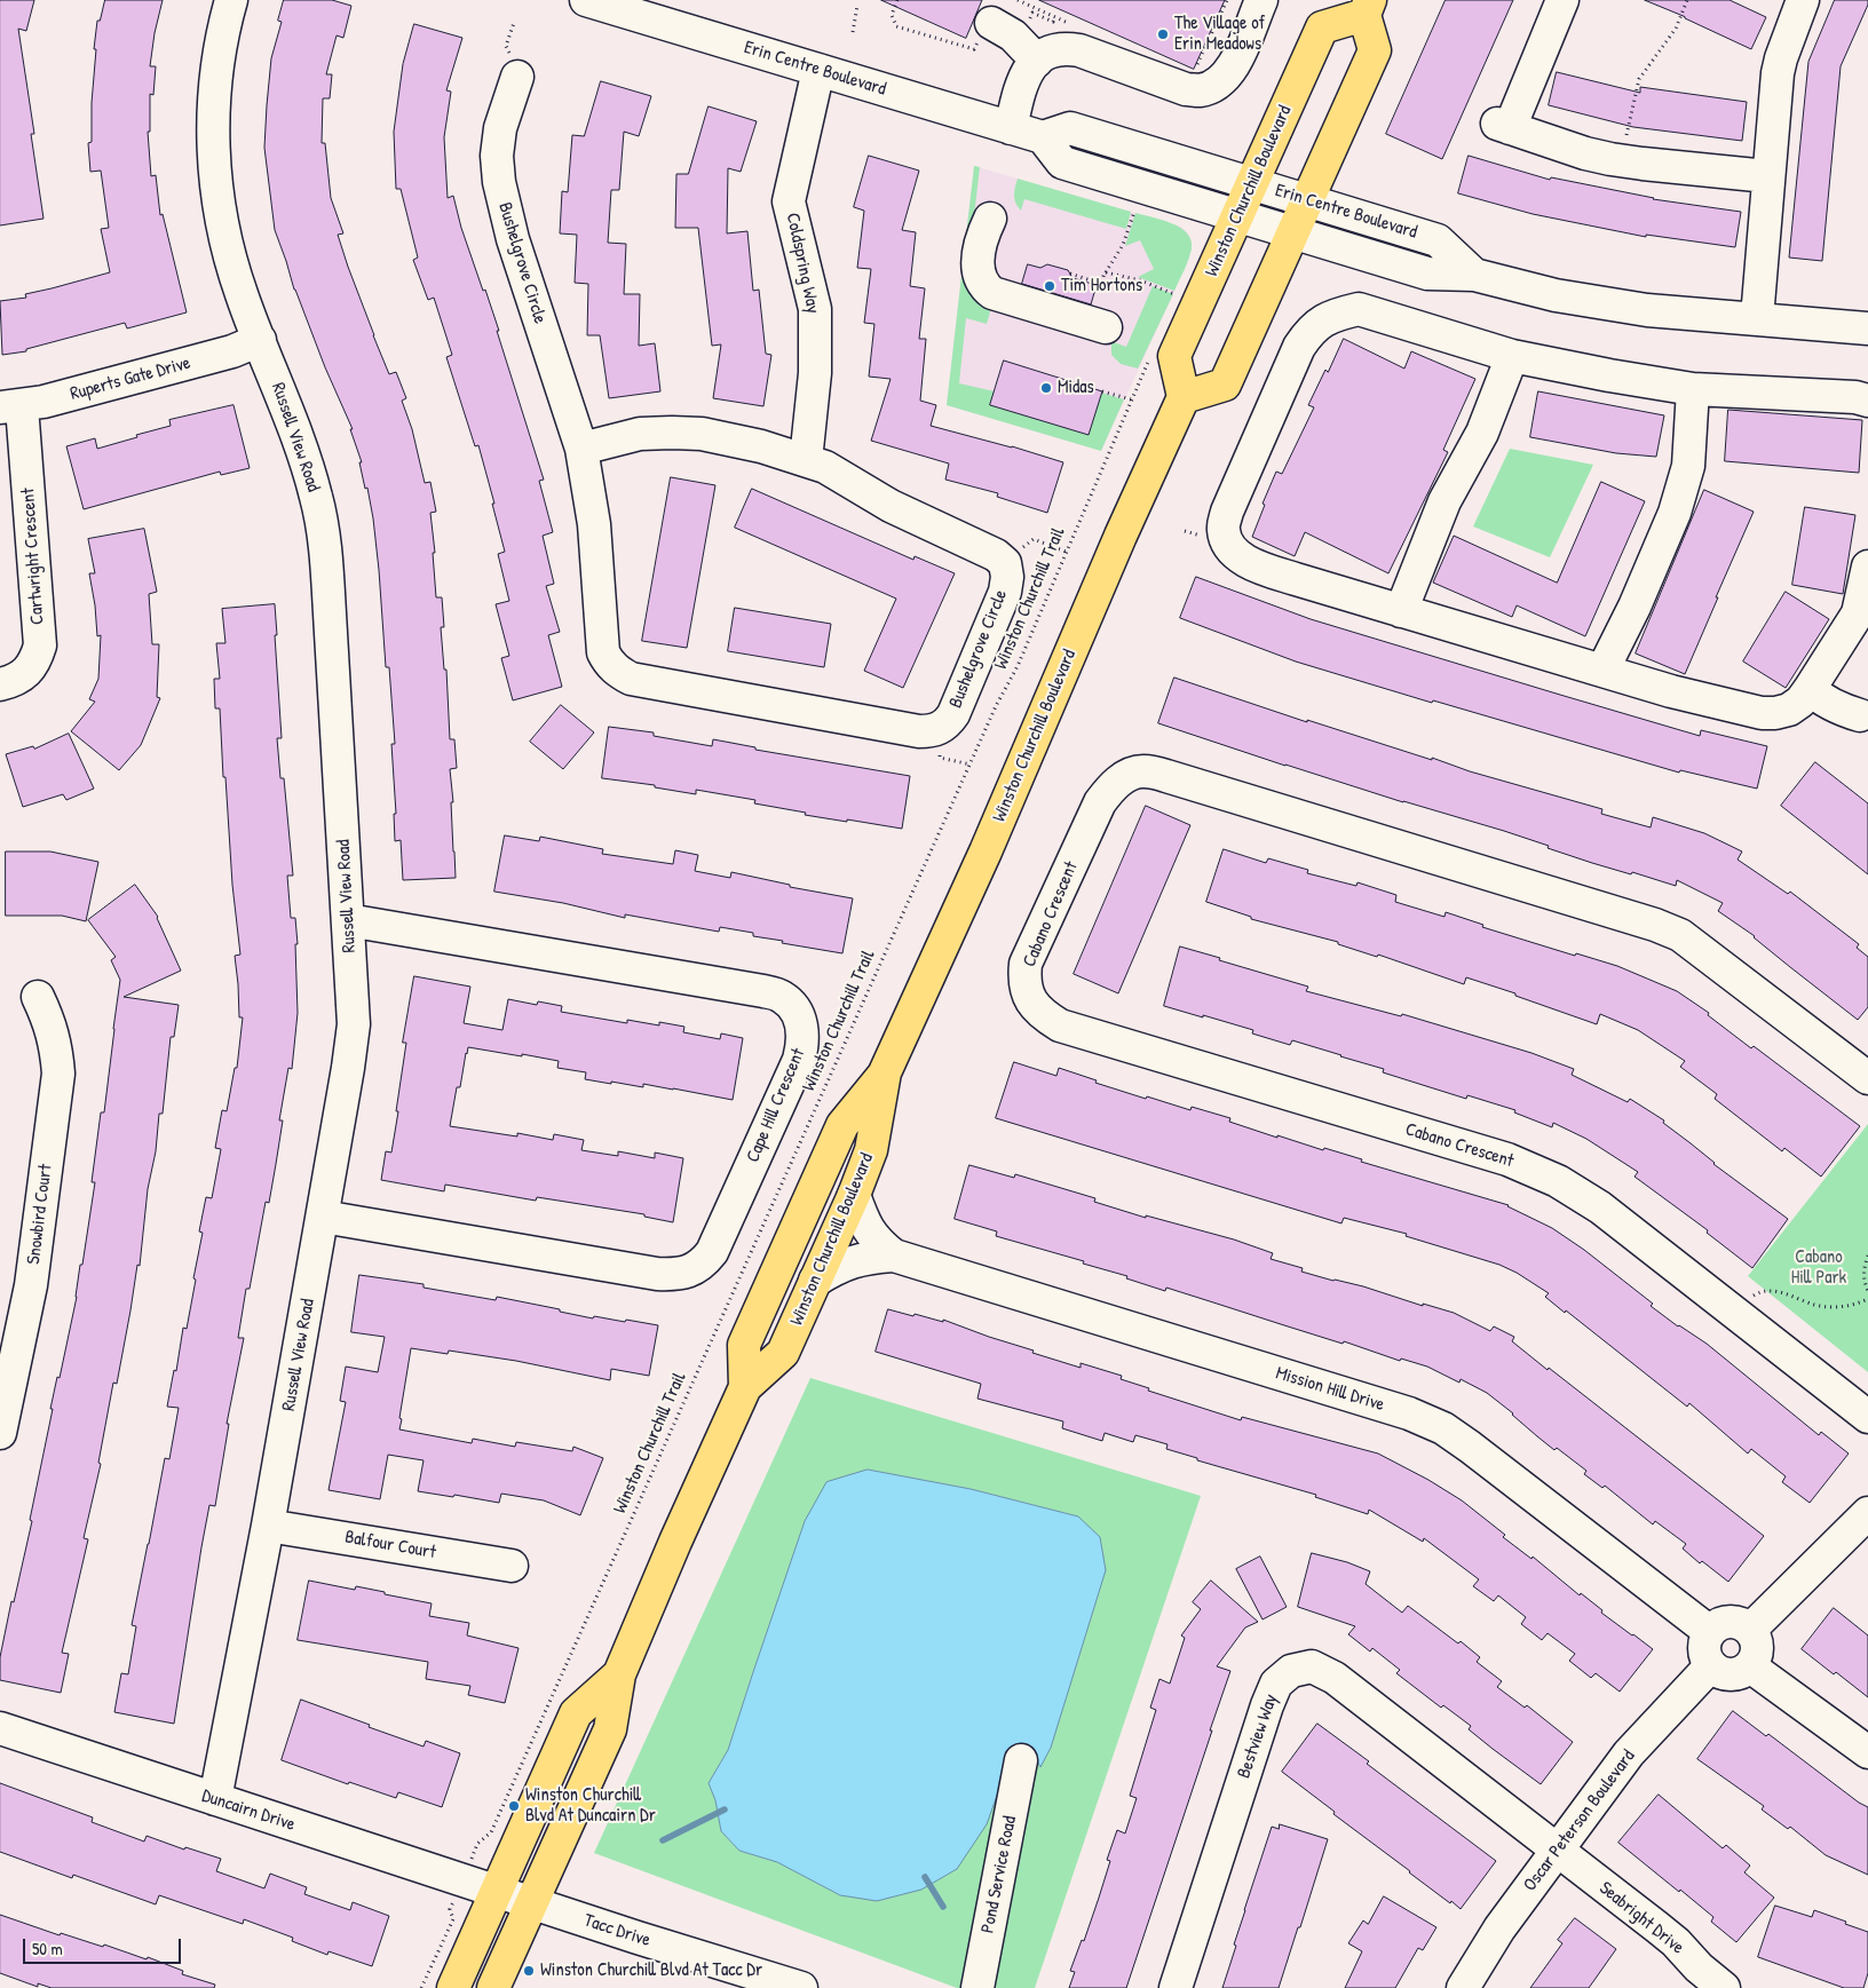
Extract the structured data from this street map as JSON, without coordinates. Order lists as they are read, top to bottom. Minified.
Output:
{"streets":{"main road":["Winston Churchill Boulevard"],"street":["Erin Centre Boulevard","Bushelgrove Circle","Coldspring Way","Ruperts Gate Drive","Russell View Road","Cartwright Crescent","Cabano Crescent","Cape Hill Crescent","Snowbird Court","Mission Hill Drive","Balfour Court","Bestview Way","Duncairn Drive","Oscar Peterson Boulevard","Pond Service Road","Seabright Drive","Tacc Drive"],"path":["Winston Churchill Trail"]},"crossings":[["Erin Centre Boulevard","Winston Churchill Boulevard"],["Erin Centre Boulevard","Coldspring Way"],["Winston Churchill Boulevard","Mission Hill Drive"],["Winston Churchill Boulevard","Duncairn Drive"],["Winston Churchill Boulevard","Tacc Drive"],["Bushelgrove Circle","Coldspring Way"],["Ruperts Gate Drive","Russell View Road"],["Ruperts Gate Drive","Cartwright Crescent"],["Russell View Road","Cape Hill Crescent"],["Russell View Road","Balfour Court"],["Russell View Road","Duncairn Drive"],["Mission Hill Drive","Oscar Peterson Boulevard"],["Bestview Way","Oscar Peterson Boulevard"],["Bestview Way","Seabright Drive"],["Duncairn Drive","Tacc Drive"],["Oscar Peterson Boulevard","Seabright Drive"]],"parks":["Cabano Hill Park"],"places":["The Village of Erin Meadows","Tim Hortons","Midas","Winston Churchill Blvd At Duncairn Dr","Winston Churchill Blvd At Tacc Dr"],"scale_bar":"50 m"}
